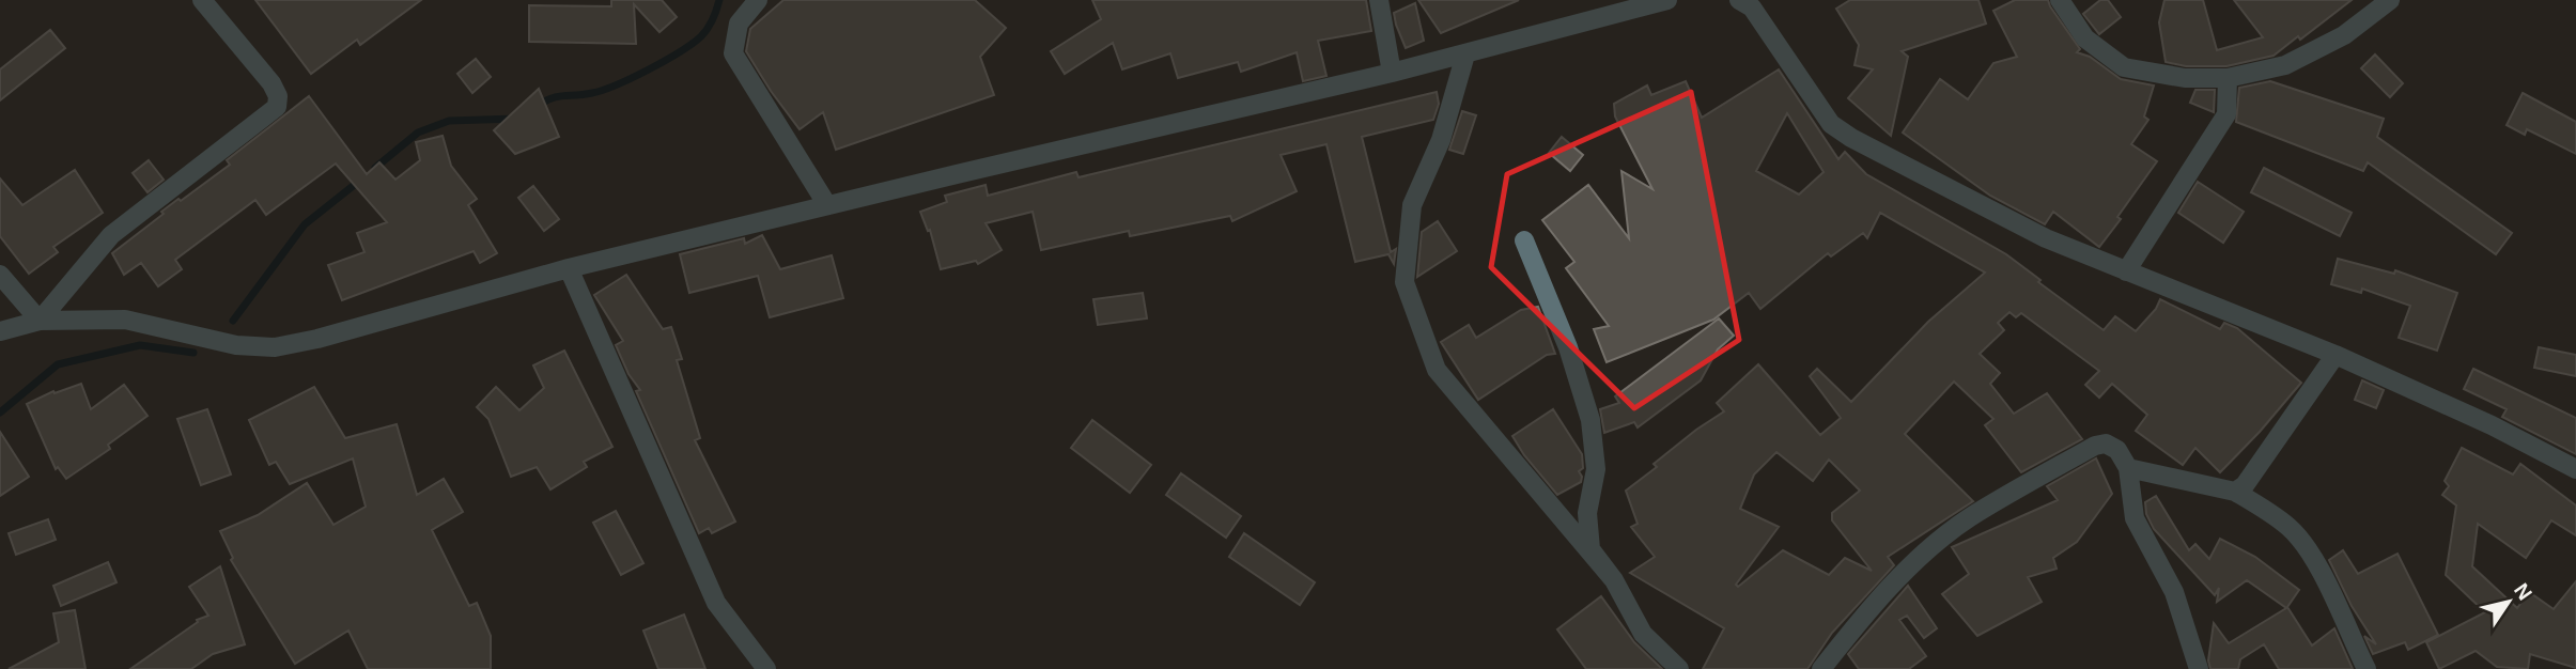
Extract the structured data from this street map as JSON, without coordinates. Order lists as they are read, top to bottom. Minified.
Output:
{"north":"top right"}
